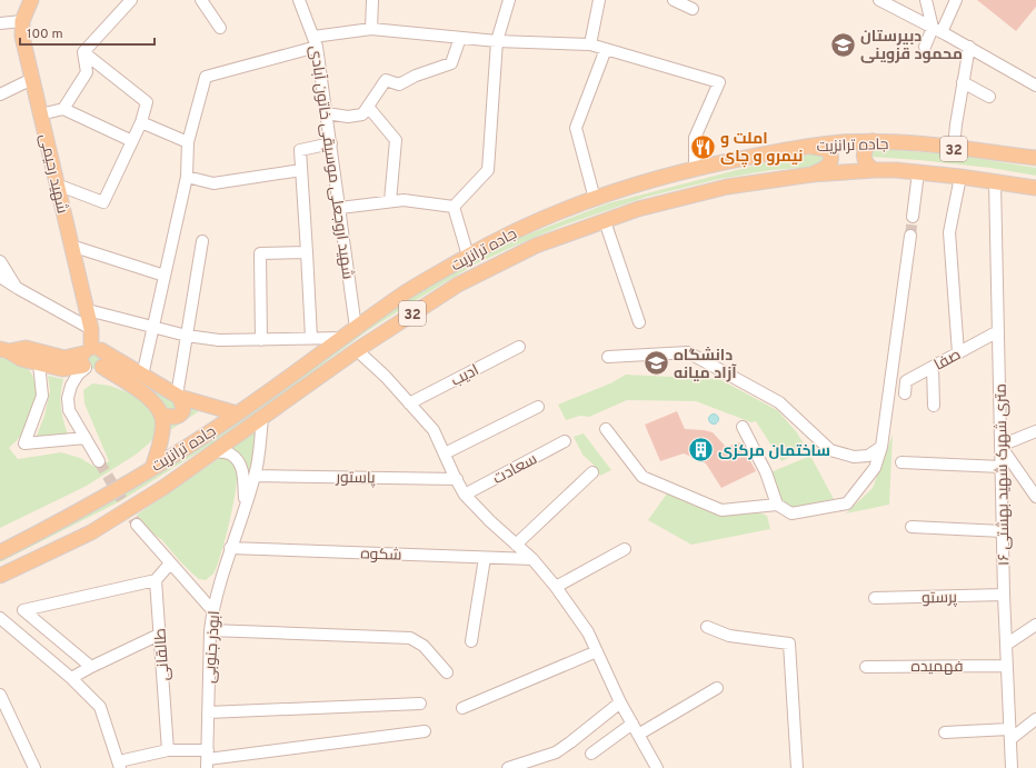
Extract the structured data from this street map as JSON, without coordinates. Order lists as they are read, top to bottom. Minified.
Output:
{"streets":{"main road":["جاده ترانزیت","32","شهید رحیمی"],"street":["شهید اروجعلی موسیقی خاتون آبادی","صفا","ادیب","سعادت","۱۶ متری شهرک شهيد بهشتی","پاستور","شکوه","پرستو","ابوذر جنوبی","طالقانی","فهمیده"]},"crossings":[["جاده ترانزیت","شهید اروجعلی موسیقی خاتون آبادی"],["جاده ترانزیت","۱۶ متری شهرک شهيد بهشتی"],["جاده ترانزیت","ابوذر جنوبی"],["صفا","۱۶ متری شهرک شهيد بهشتی"],["۱۶ متری شهرک شهيد بهشتی","پرستو"],["۱۶ متری شهرک شهيد بهشتی","فهمیده"],["پاستور","ابوذر جنوبی"],["شکوه","ابوذر جنوبی"]],"places":{"school or university":["دبیرستان محمود قزوینی","دانشگاه آزاد میانه"],"restaurant":["املت و نیمرو و چای"],"building":["ساختمان مرکزی"]},"scale_bar":"100 m"}
